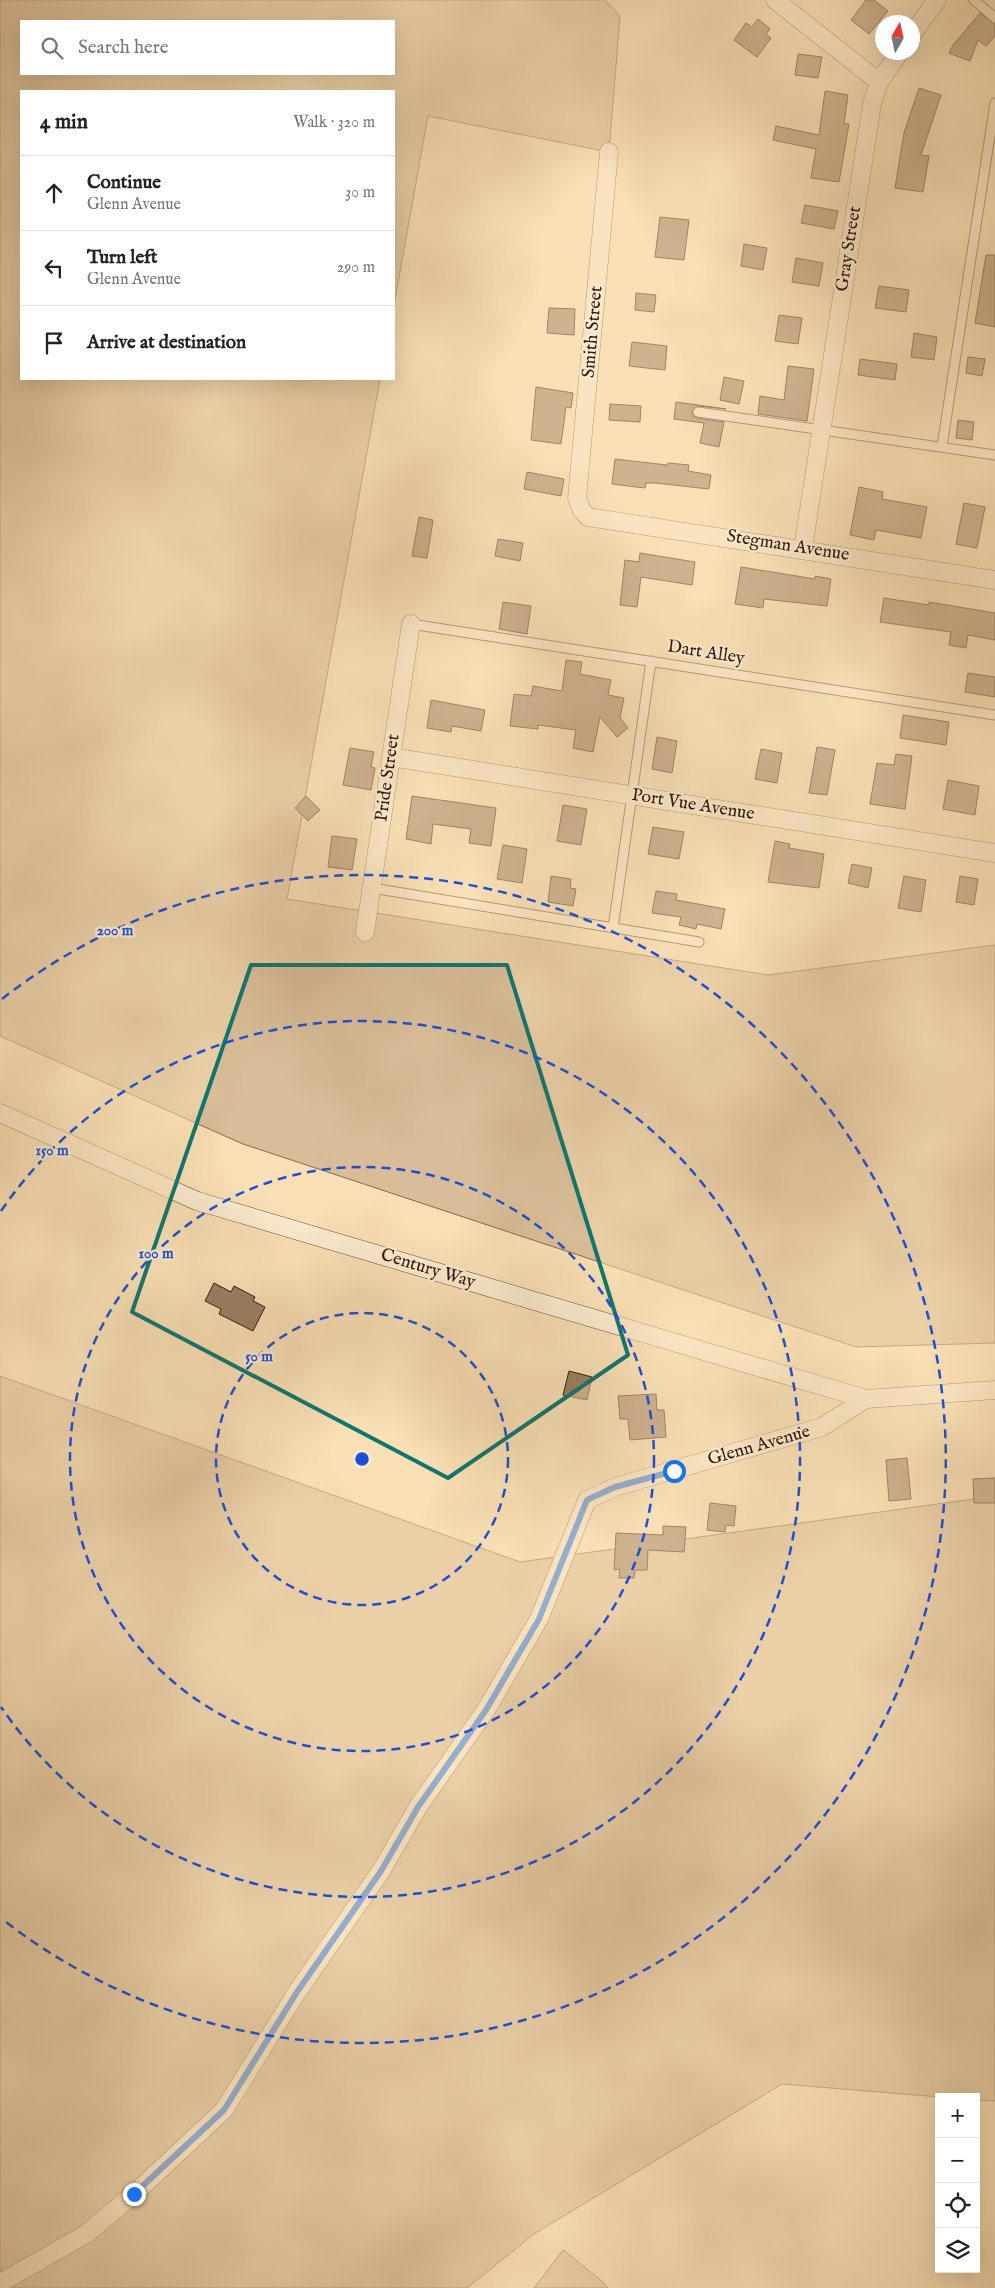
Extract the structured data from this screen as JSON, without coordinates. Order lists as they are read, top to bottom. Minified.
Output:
{"streets":{"street":["Gray Street","Smith Street","Stegman Avenue","Pride Street","Port Vue Avenue","Century Way","Glenn Avenue"],"lane":["Dart Alley"]},"crossings":[["Gray Street","Stegman Avenue"],["Smith Street","Stegman Avenue"],["Dart Alley","Pride Street"],["Pride Street","Port Vue Avenue"],["Century Way","Glenn Avenue"]],"north":"top","page":{"search":"Search here","heading":["4 min","Walk · 320 m"],"list":[["Continue","Glenn Avenue","30 m"],["Turn left","Glenn Avenue","290 m"],"Arrive at destination"],"map_buttons":["+","−"]},"rings":["200 m","150 m","100 m","50 m"]}
